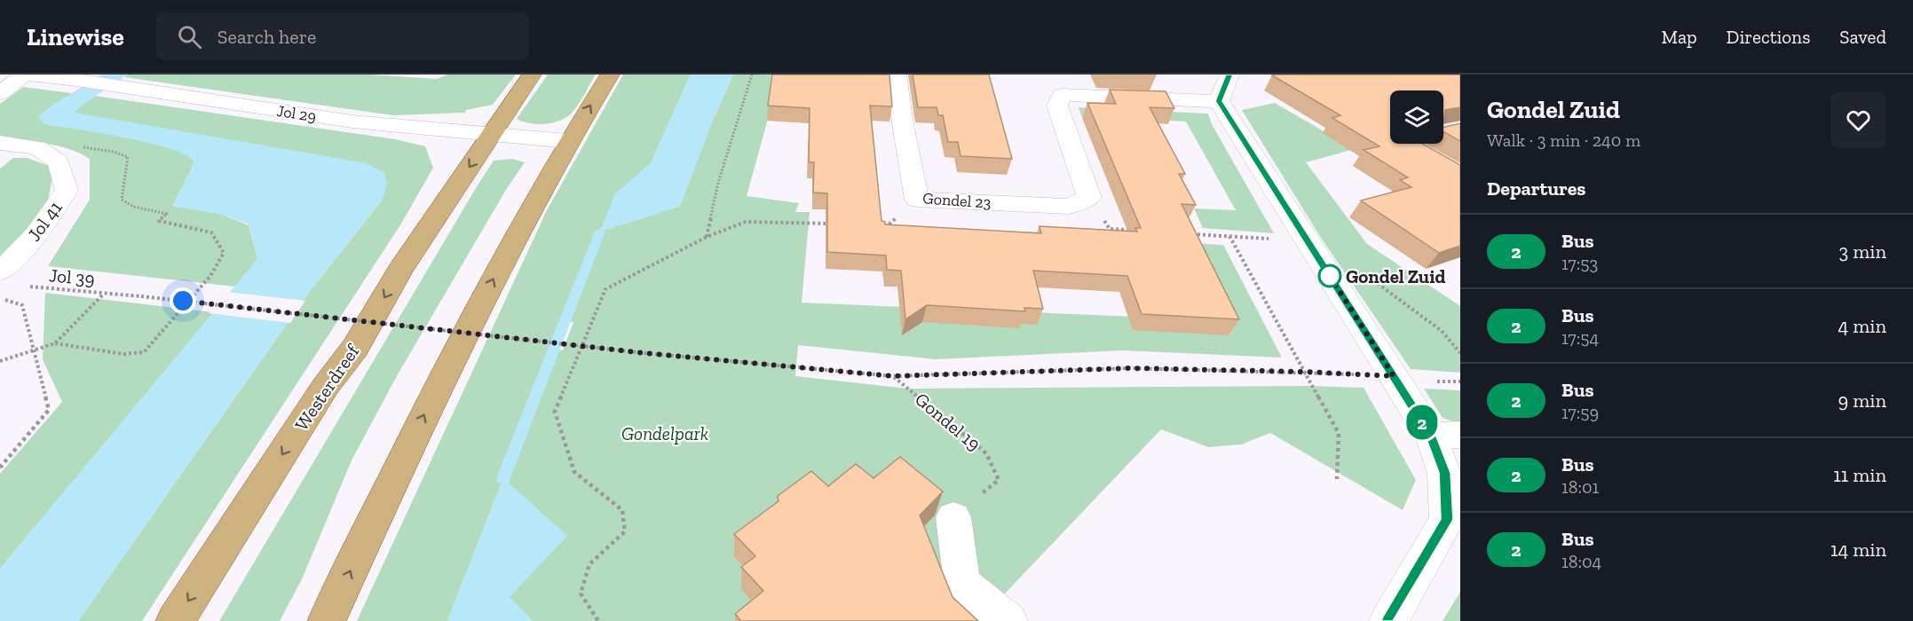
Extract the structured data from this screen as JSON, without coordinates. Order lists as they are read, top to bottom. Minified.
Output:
{"streets":{"main road":["Westerdreef"],"street":["Jol 29","Gondel 23","Jol 41"],"path":["Jol 39","Gondel 19"]},"crossings":[["Jol 29","Westerdreef"],["Jol 39","Gondel 19"]],"parks":["Gondelpark"],"places":["Gondel Zuid"],"lines":["bus line 2"],"page":{"header":"Linewise","search":"Search here","nav":["Map","Directions","Saved"],"on_map":"2","heading":[["Gondel Zuid","Walk · 3 min · 240 m"],"Departures"],"list":[{"mark":"2","name":"Bus","note":"17:53","value":"3 min"},{"mark":"2","name":"Bus","note":"17:54","value":"4 min"},{"mark":"2","name":"Bus","note":"17:59","value":"9 min"},{"mark":"2","name":"Bus","note":"18:01","value":"11 min"},{"mark":"2","name":"Bus","note":"18:04","value":"14 min"}]}}
